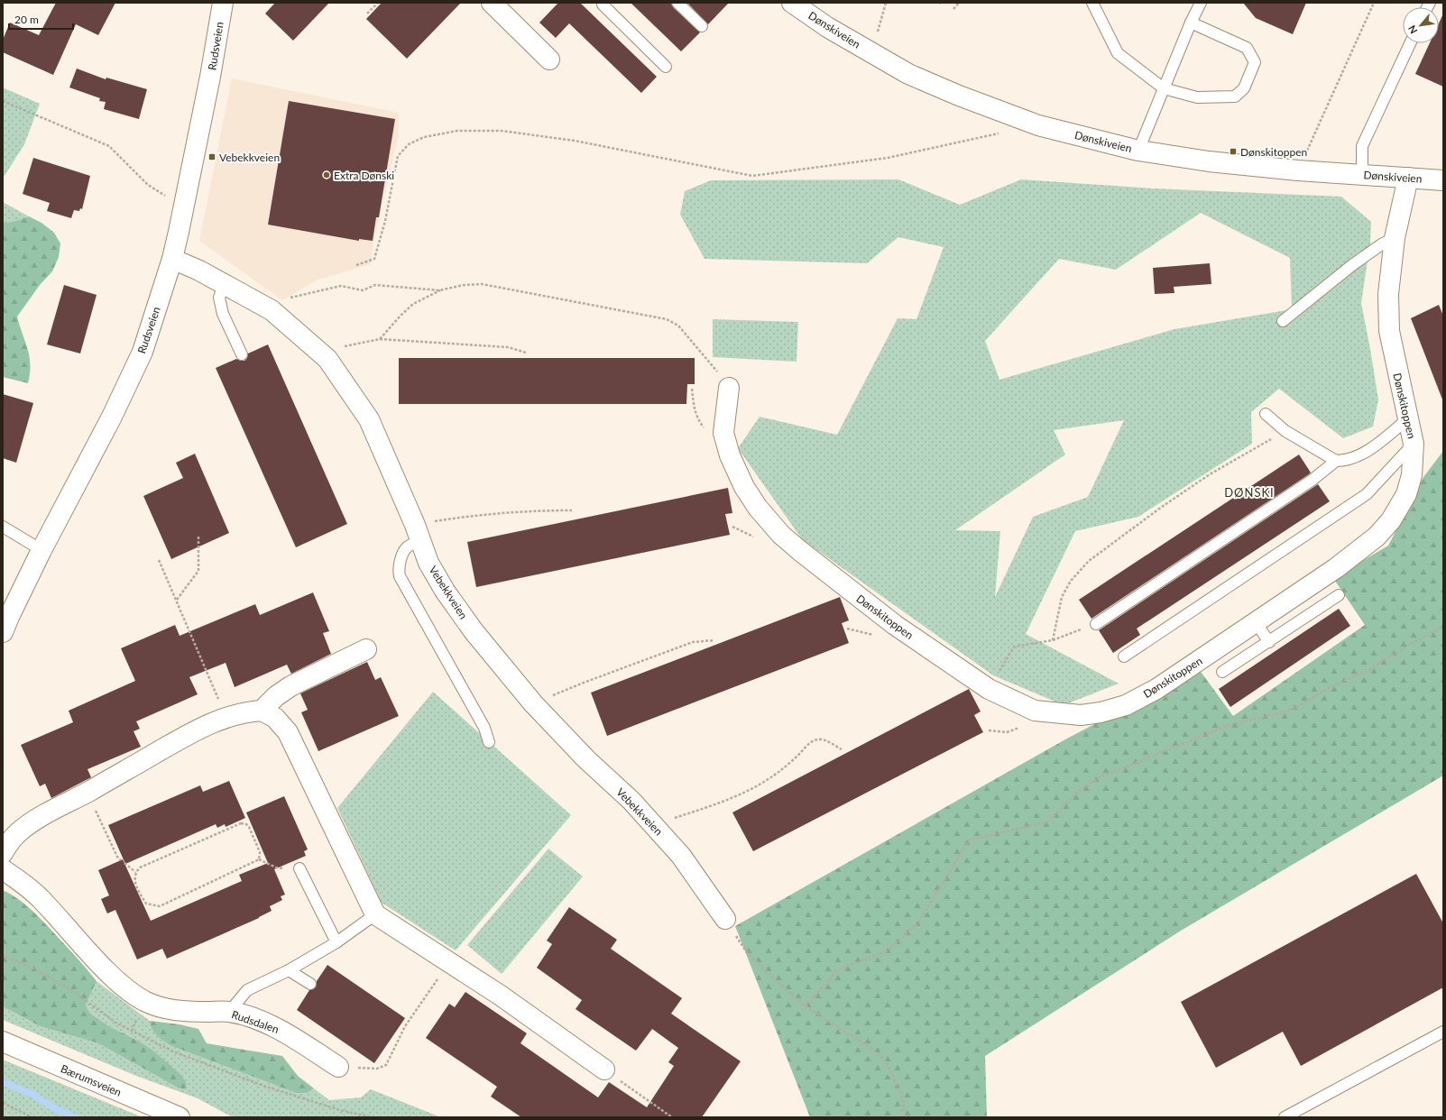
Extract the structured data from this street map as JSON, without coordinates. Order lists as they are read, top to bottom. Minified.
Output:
{"streets":{"street":["Dønskiveien","Rudsveien","Dønskitoppen","Vebekkveien","Rudsdalen","Bærumsveien"]},"crossings":[["Dønskiveien","Dønskitoppen"],["Rudsveien","Vebekkveien"]],"districts":["DØNSKI"],"places":{"transit":["Dønskitoppen","Vebekkveien"],"other":["Extra Dønski"]},"scale_bar":"20 m","north":"bottom left"}
